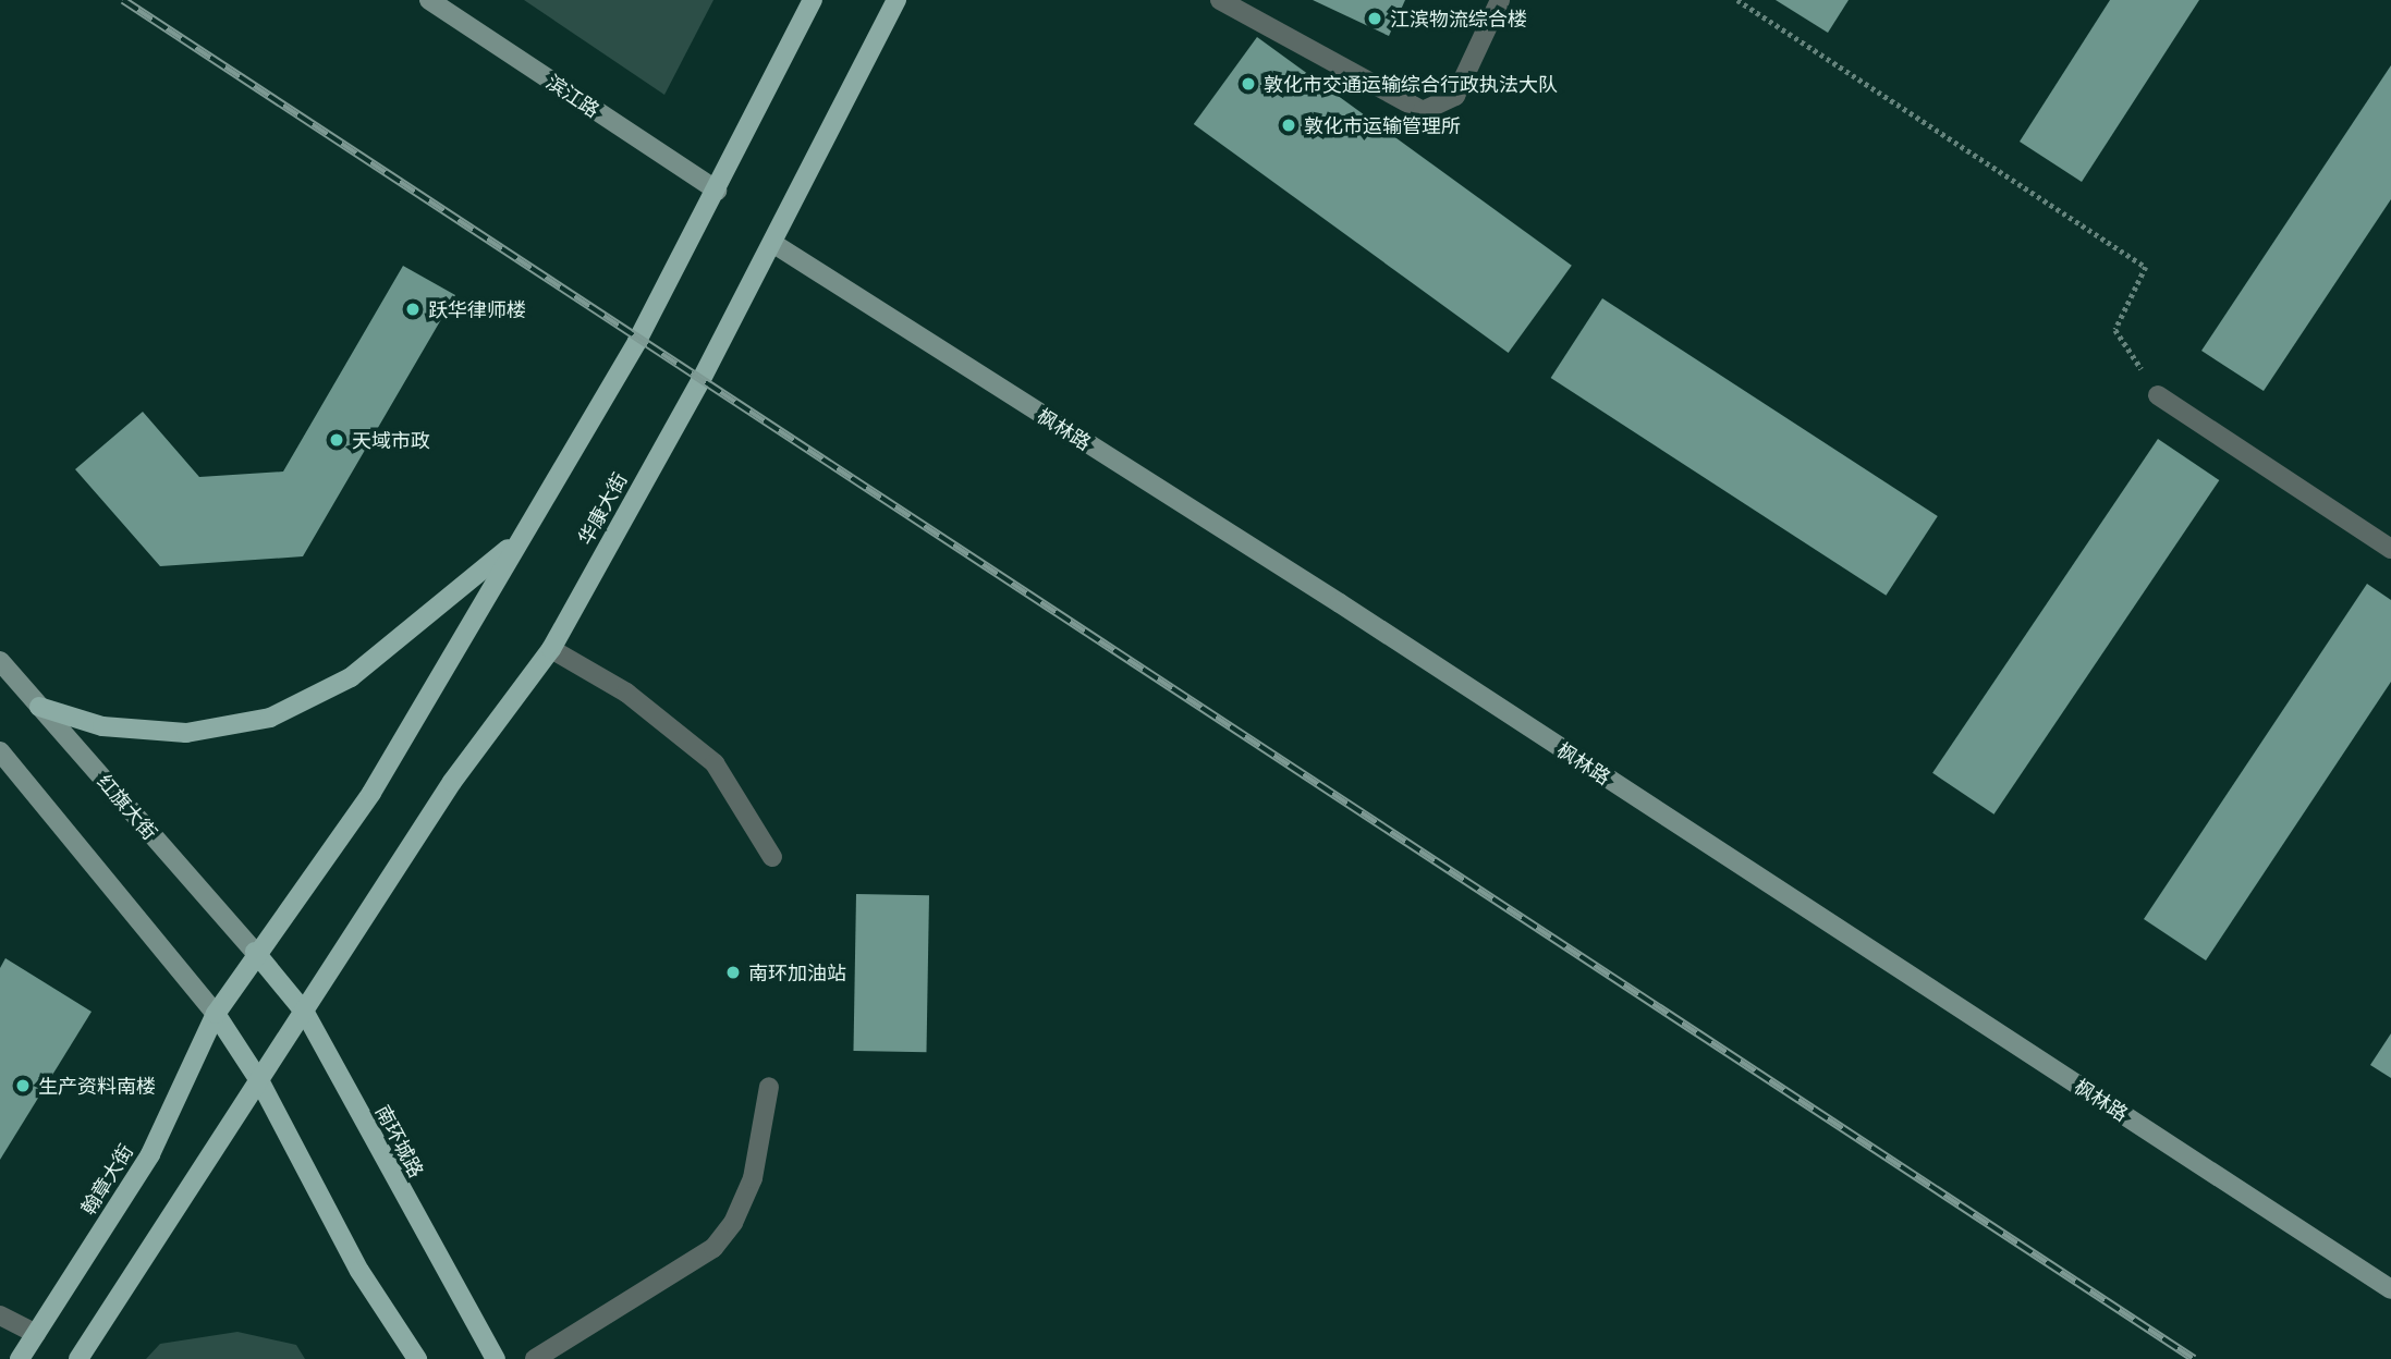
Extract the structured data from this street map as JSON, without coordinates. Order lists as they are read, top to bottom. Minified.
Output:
{"streets":{"main road":["华康大街","南环城路","翰章大街"],"street":["滨江路","枫林路","红旗大街"]},"crossings":[["枫林路","华康大街"],["华康大街","南环城路"],["红旗大街","南环城路"],["红旗大街","翰章大街"],["南环城路","翰章大街"]],"places":["江滨物流综合楼","敦化市交通运输综合行政执法大队","敦化市运输管理所","跃华律师楼","天域市政","南环加油站","生产资料南楼"]}
